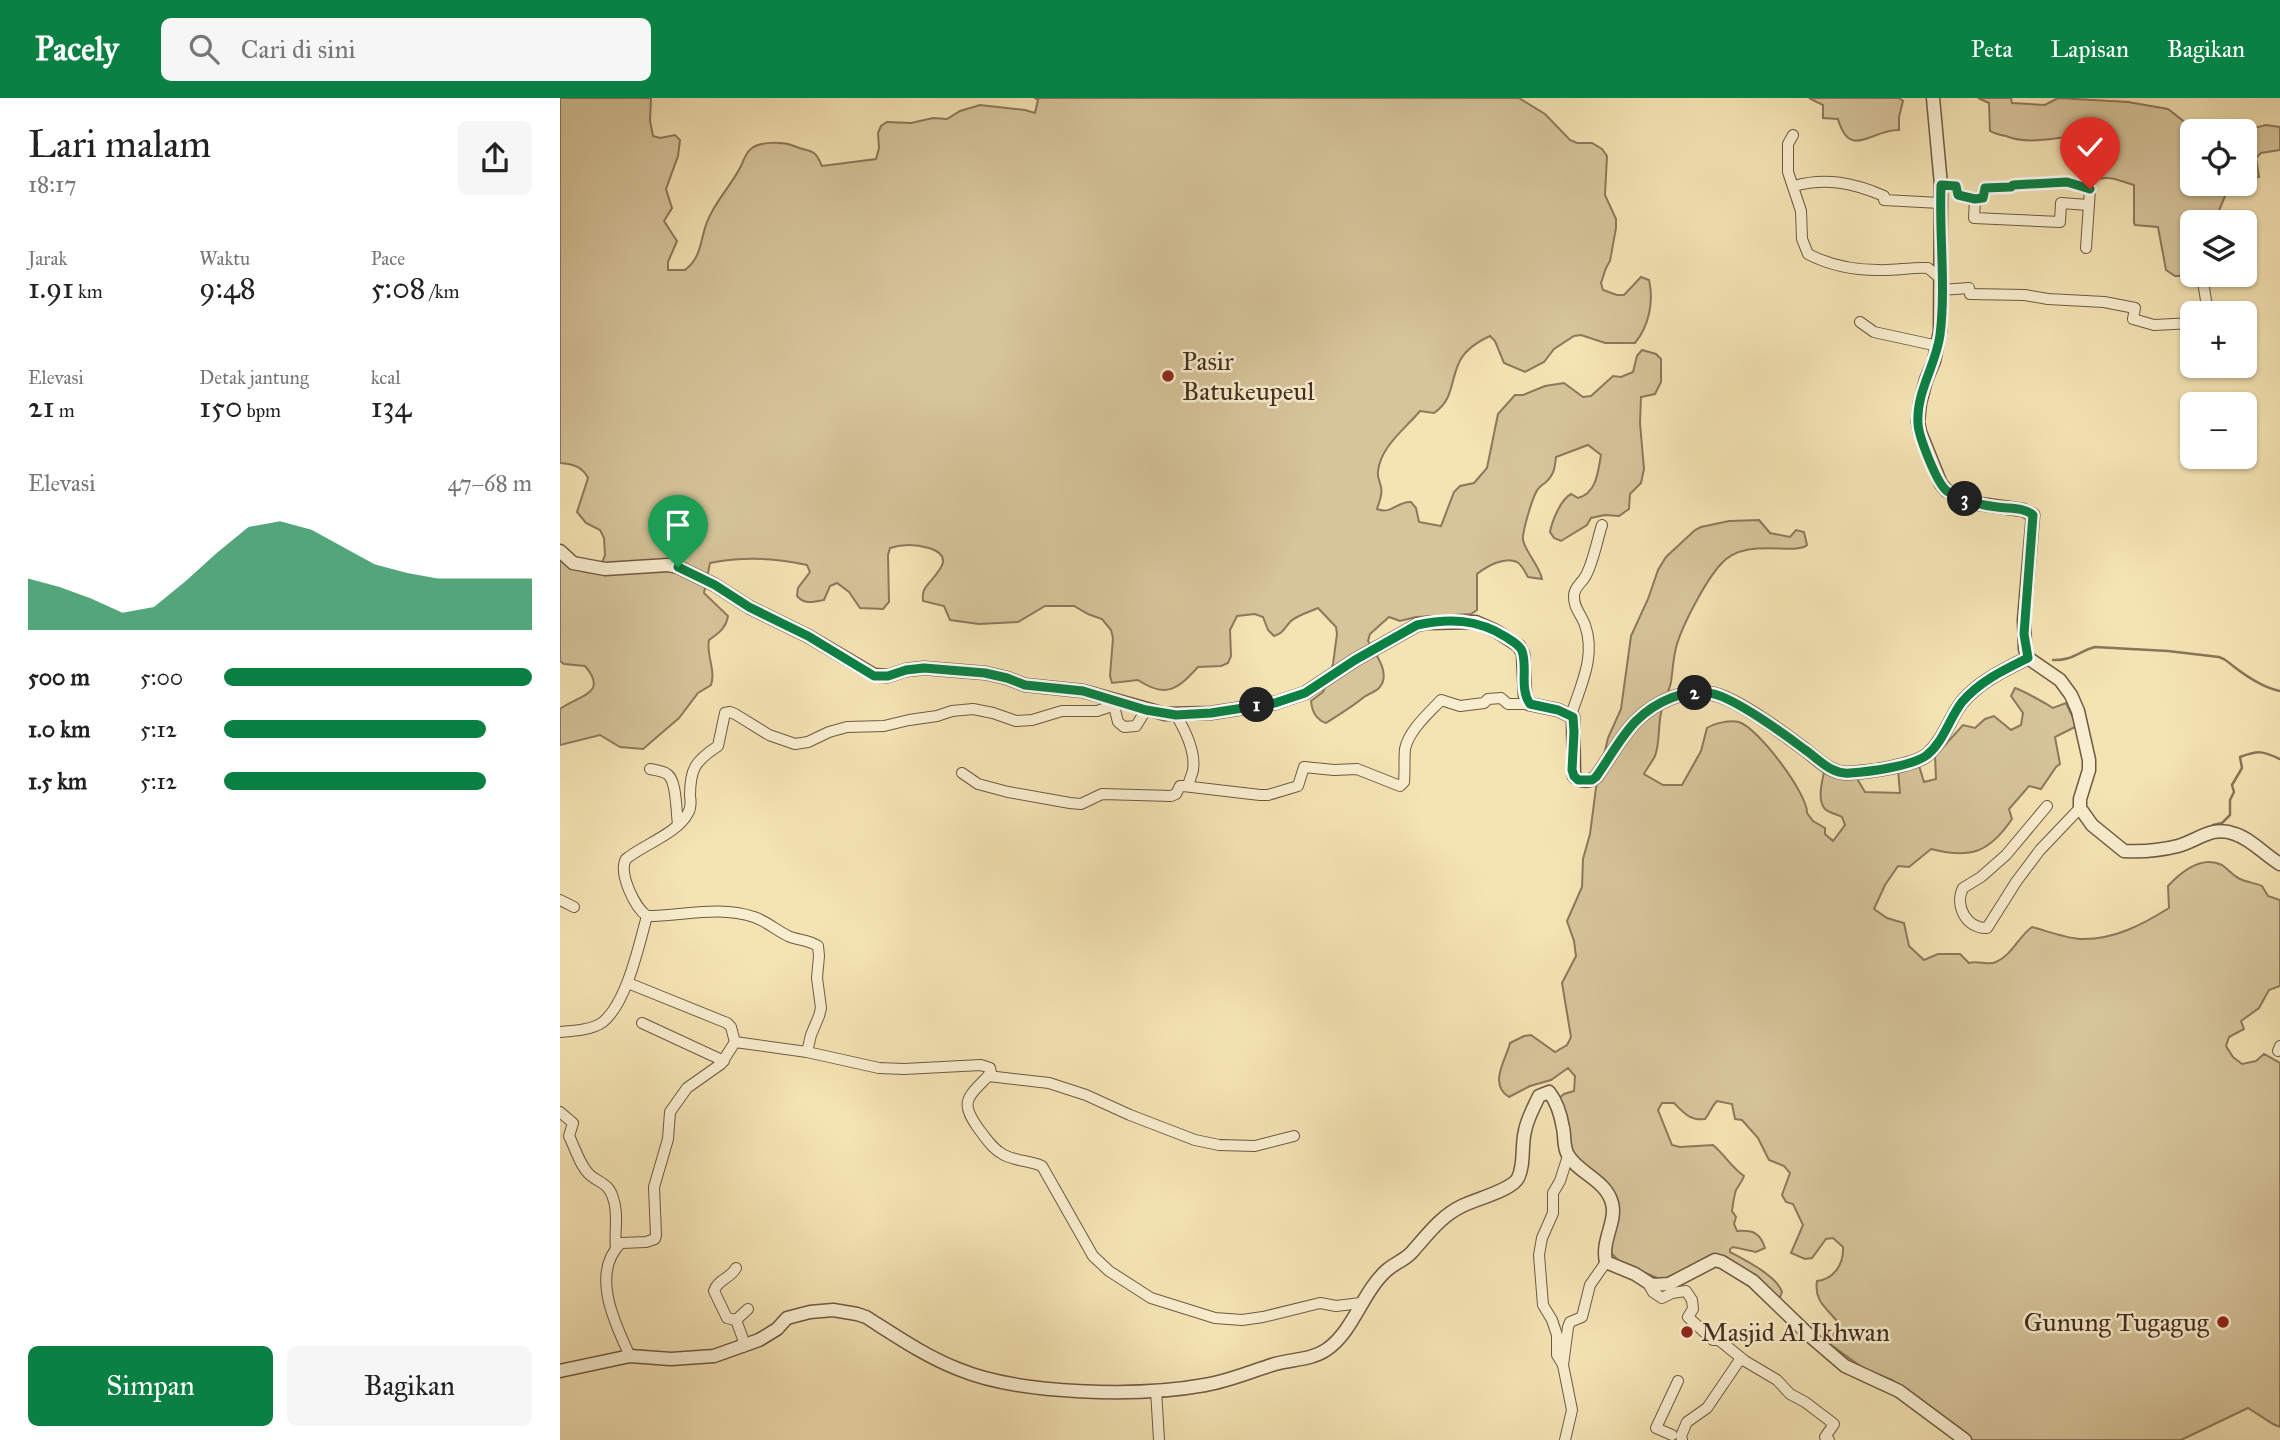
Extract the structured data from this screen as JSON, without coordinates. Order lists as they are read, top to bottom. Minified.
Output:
{"places":["Pasir Batukeupeul","Gunung Tugagug","Masjid Al Ikhwan"],"page":{"header":"Pacely","search":"Cari di sini","nav":["Peta","Lapisan","Bagikan"],"heading":["Lari malam","18:17"],"map_buttons":["+","−"],"stats":[["Jarak","1.91 km"],["Waktu","9:48"],["Pace","5:08 /km"],["Elevasi","21 m"],["Detak jantung","150 bpm"],["kcal","134"]],"chart":["Elevasi","47–68 m"],"pins":["3","2","1"],"list":[{"name":"500 m","note":"5:00"},{"name":"1.0 km","note":"5:12"},{"name":"1.5 km","note":"5:12"}],"buttons":["Simpan","Bagikan"]}}
